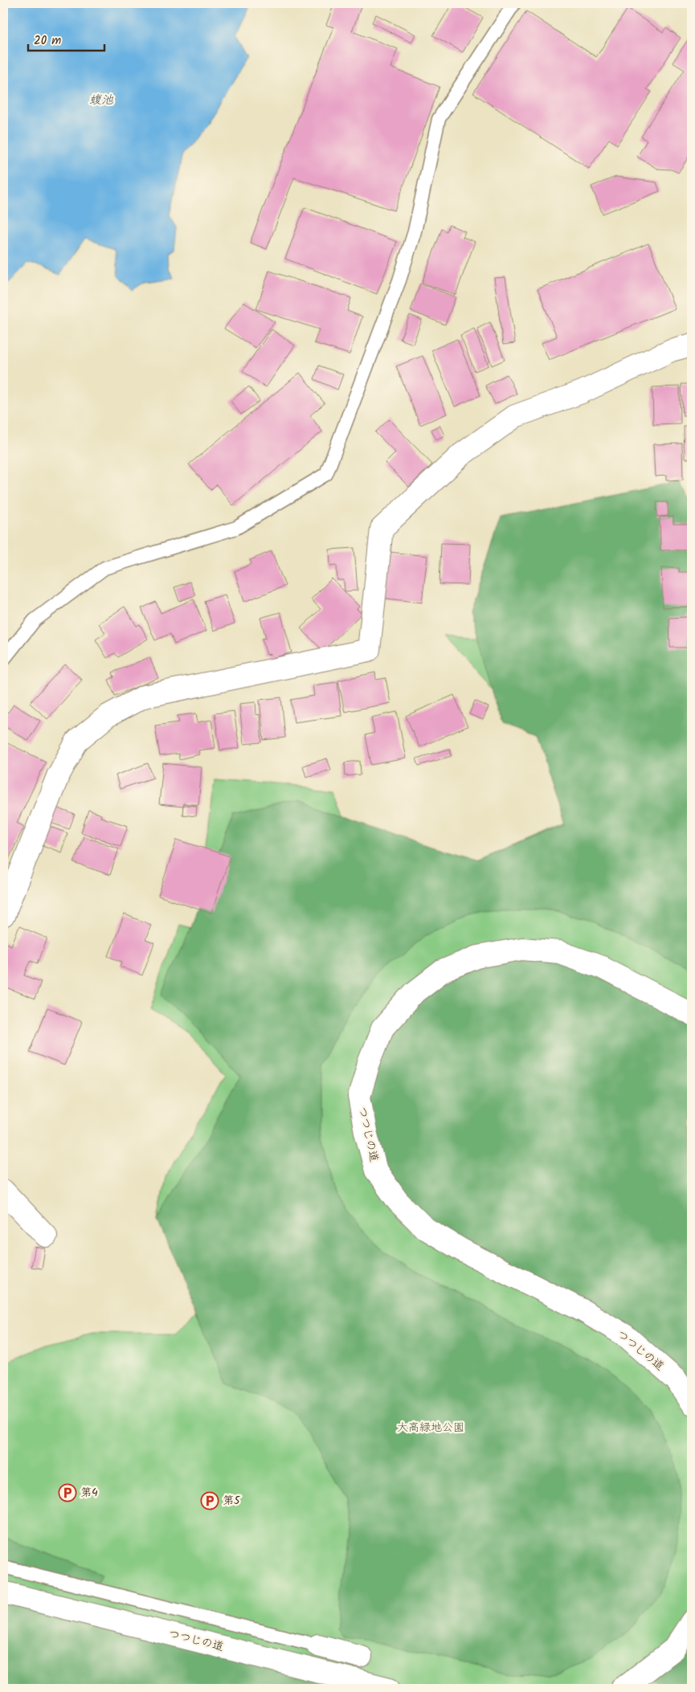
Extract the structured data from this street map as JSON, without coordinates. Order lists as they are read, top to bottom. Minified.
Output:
{"streets":{"street":["つつじの道"]},"water":["蝮池"],"parks":["大高緑地公園"],"places":{"parking":["第4","第5"]},"scale_bar":"20 m"}
